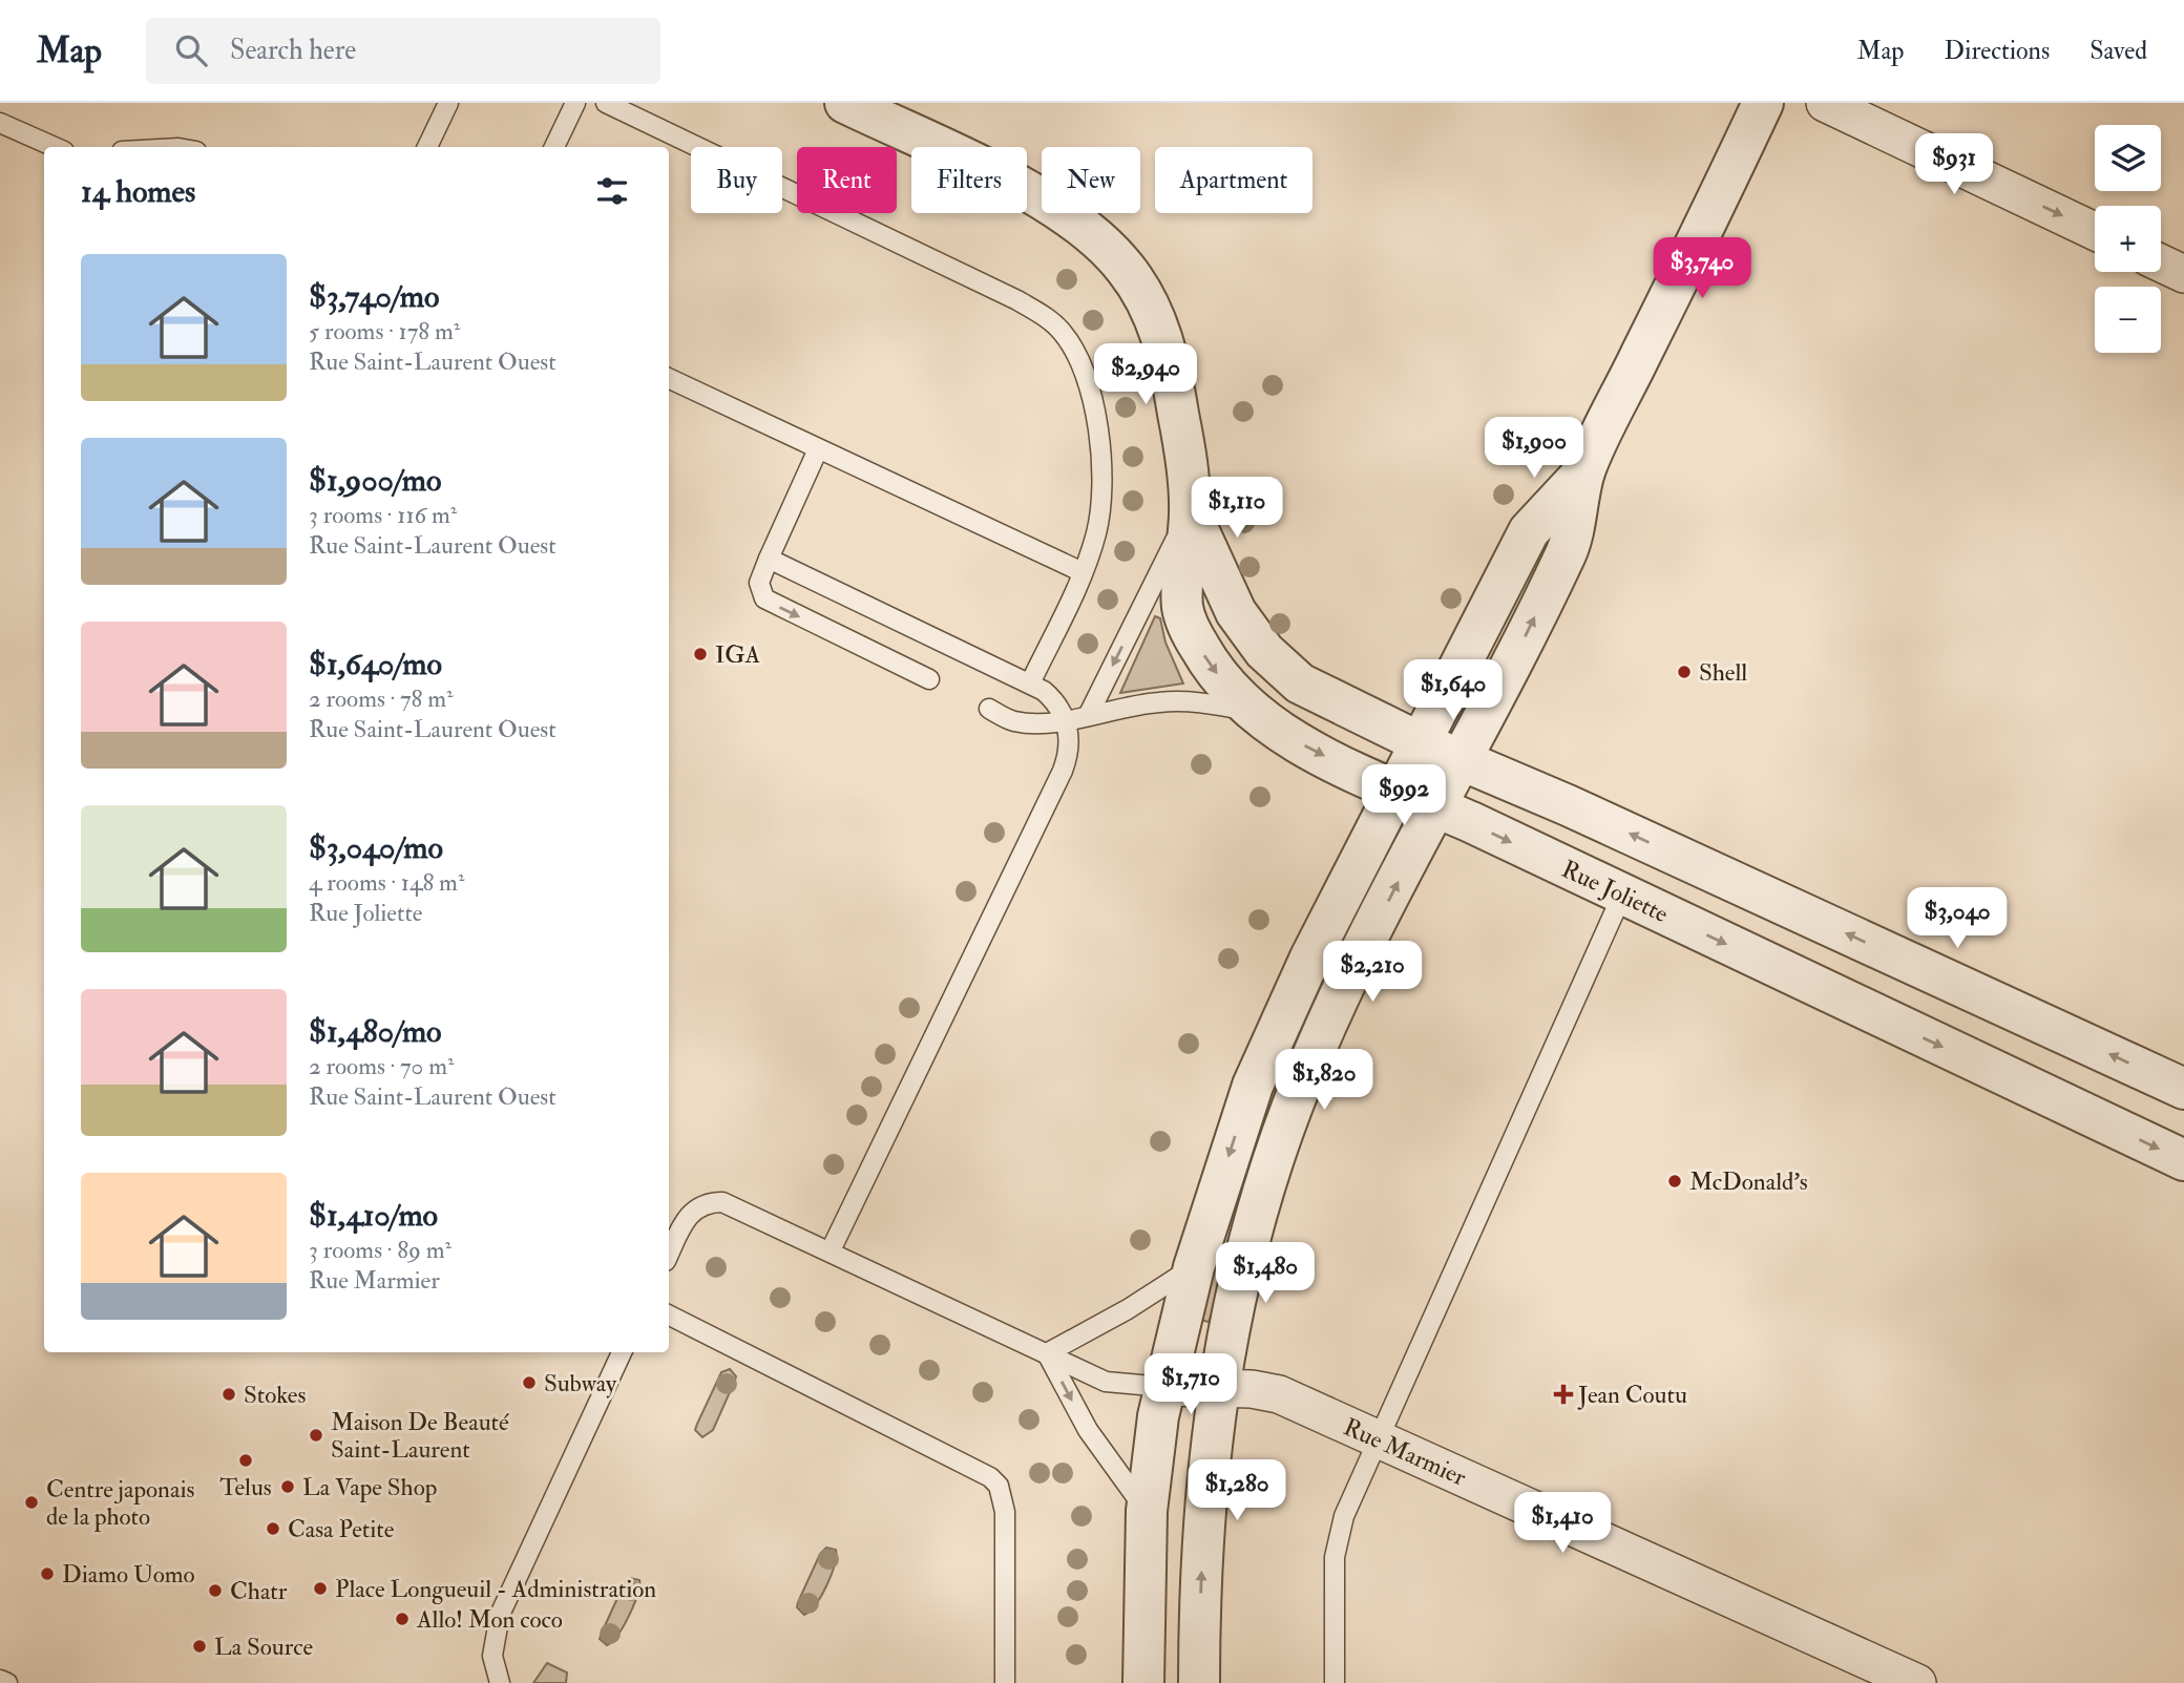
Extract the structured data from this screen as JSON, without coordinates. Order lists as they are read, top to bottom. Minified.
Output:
{"streets":{"street":["Rue Joliette","Rue Marmier"]},"places":{"other":["IGA","Shell","McDonald's","Subway","Stokes","Maison De Beauté Saint-Laurent","Telus","La Vape Shop","Centre japonais de la photo","Casa Petite","Diamo Uomo","Place Longueuil - Administration","Chatr","Allo! Mon coco","La Source"],"health":["Jean Coutu"]},"page":{"header":"Map","search":"Search here","nav":["Map","Directions","Saved"],"map_buttons":["+","−"],"price":["$931","$3,740","$2,940","$1,900","$1,110","$1,640","$992","$3,040","$2,210","$1,820","$1,480","$1,710","$1,280","$1,410"],"chip":["Buy","Rent","Filters","New","Apartment"],"heading":"14 homes","list":[{"name":"$3,740/mo","note":"5 rooms · 178 m² · Rue Saint-Laurent Ouest"},{"name":"$1,900/mo","note":"3 rooms · 116 m² · Rue Saint-Laurent Ouest"},{"name":"$1,640/mo","note":"2 rooms · 78 m² · Rue Saint-Laurent Ouest"},{"name":"$3,040/mo","note":"4 rooms · 148 m² · Rue Joliette"},{"name":"$1,480/mo","note":"2 rooms · 70 m² · Rue Saint-Laurent Ouest"},{"name":"$1,410/mo","note":"3 rooms · 89 m² · Rue Marmier"}]}}
